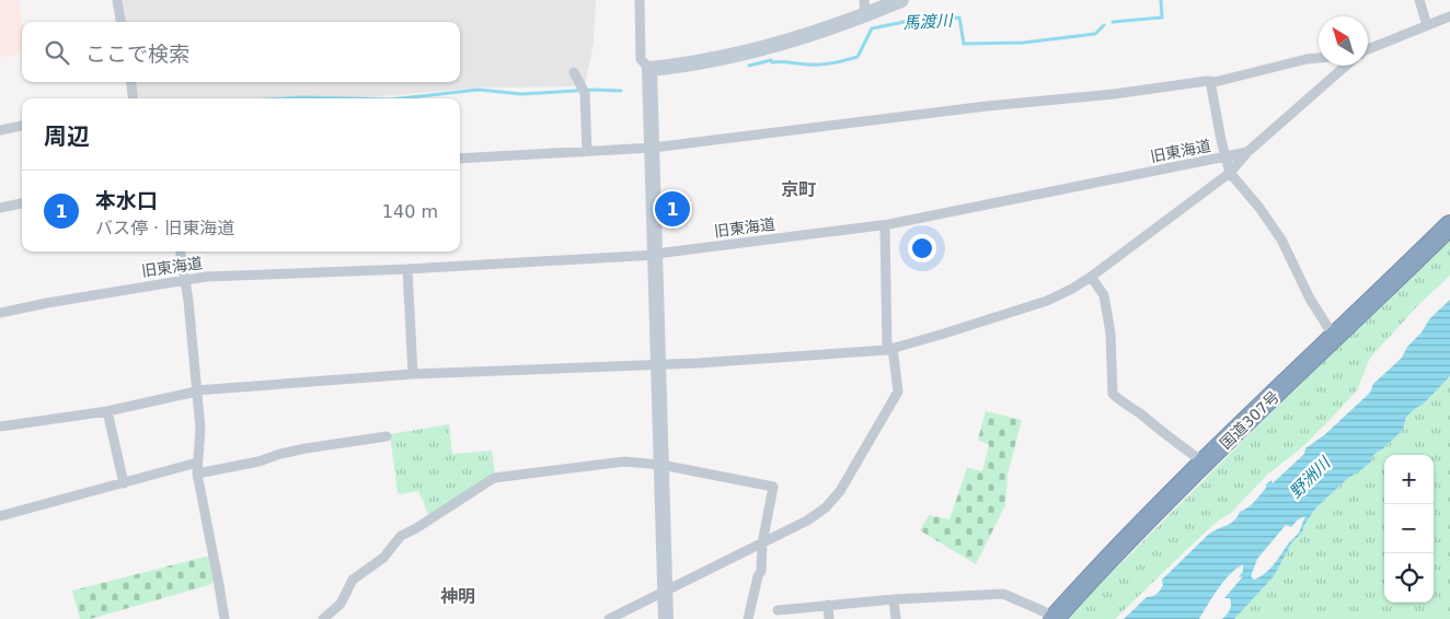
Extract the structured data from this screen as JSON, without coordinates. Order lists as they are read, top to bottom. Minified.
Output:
{"streets":{"highway":["国道307号"],"street":["旧東海道"]},"districts":["京町","神明"],"water":["馬渡川","野洲川"],"north":"top left","page":{"search":"ここで検索","heading":"周辺","list":[{"mark":"1","name":"本水口","note":"バス停 · 旧東海道","value":"140 m"}],"pins":"1","map_buttons":["+","−"]}}
